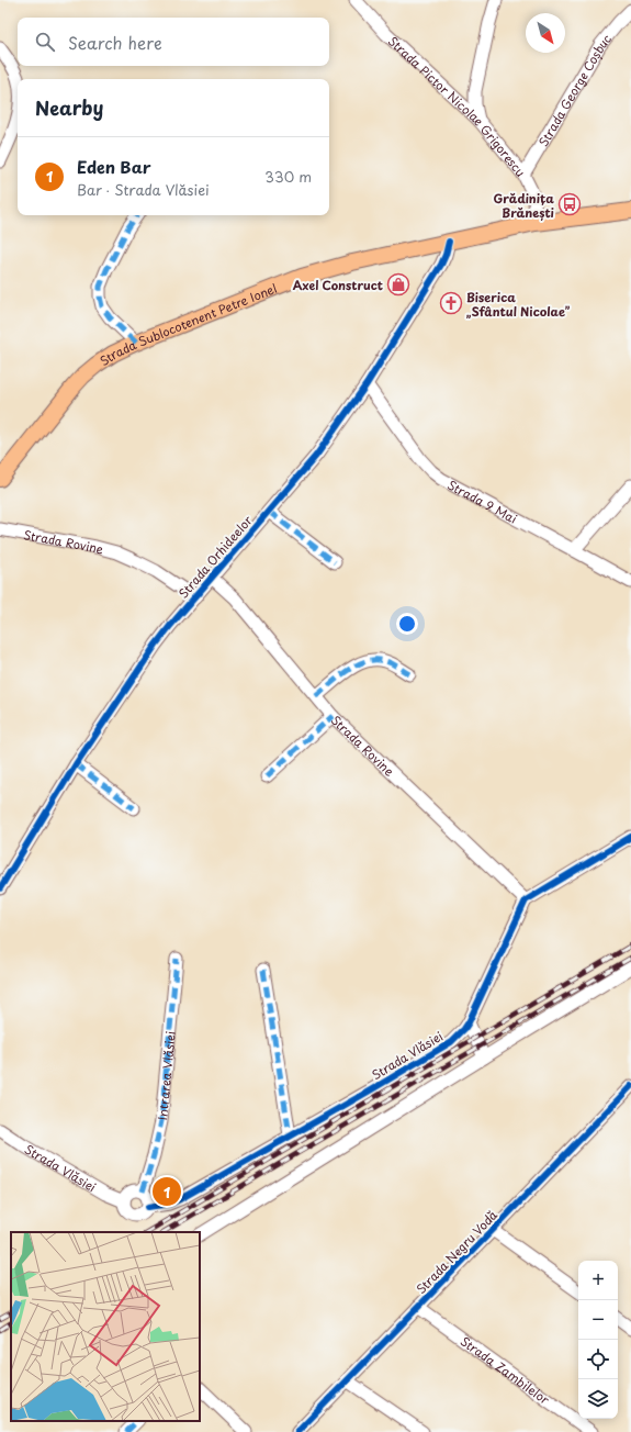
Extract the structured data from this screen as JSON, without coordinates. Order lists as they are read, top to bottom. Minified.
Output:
{"streets":{"main road":["Strada Sublocotenent Petre Ionel"],"street":["Strada George Coșbuc","Strada Pictor Nicolae Grigorescu","Strada 9 Mai","Strada Rovine","Strada Orhideelor","Strada Vlăsiei","Intrarea Vlăsiei","Strada Negru Vodă","Strada Zambilelor"]},"crossings":[["Strada George Coșbuc","Strada Pictor Nicolae Grigorescu"],["Strada Pictor Nicolae Grigorescu","Strada Sublocotenent Petre Ionel"],["Strada Sublocotenent Petre Ionel","Strada Orhideelor"],["Strada 9 Mai","Strada Orhideelor"],["Strada Rovine","Strada Orhideelor"],["Strada Rovine","Strada Vlăsiei"],["Strada Vlăsiei","Intrarea Vlăsiei"],["Strada Negru Vodă","Strada Zambilelor"]],"places":{"bus stop":["Grădinița Brănești"],"shop":["Axel Construct"],"church":["Biserica „Sfântul Nicolae”"]},"north":"bottom right","page":{"search":"Search here","heading":"Nearby","list":[{"mark":"1","name":"Eden Bar","note":"Bar · Strada Vlăsiei","value":"330 m"}],"pins":"1","map_buttons":["+","−"]}}
